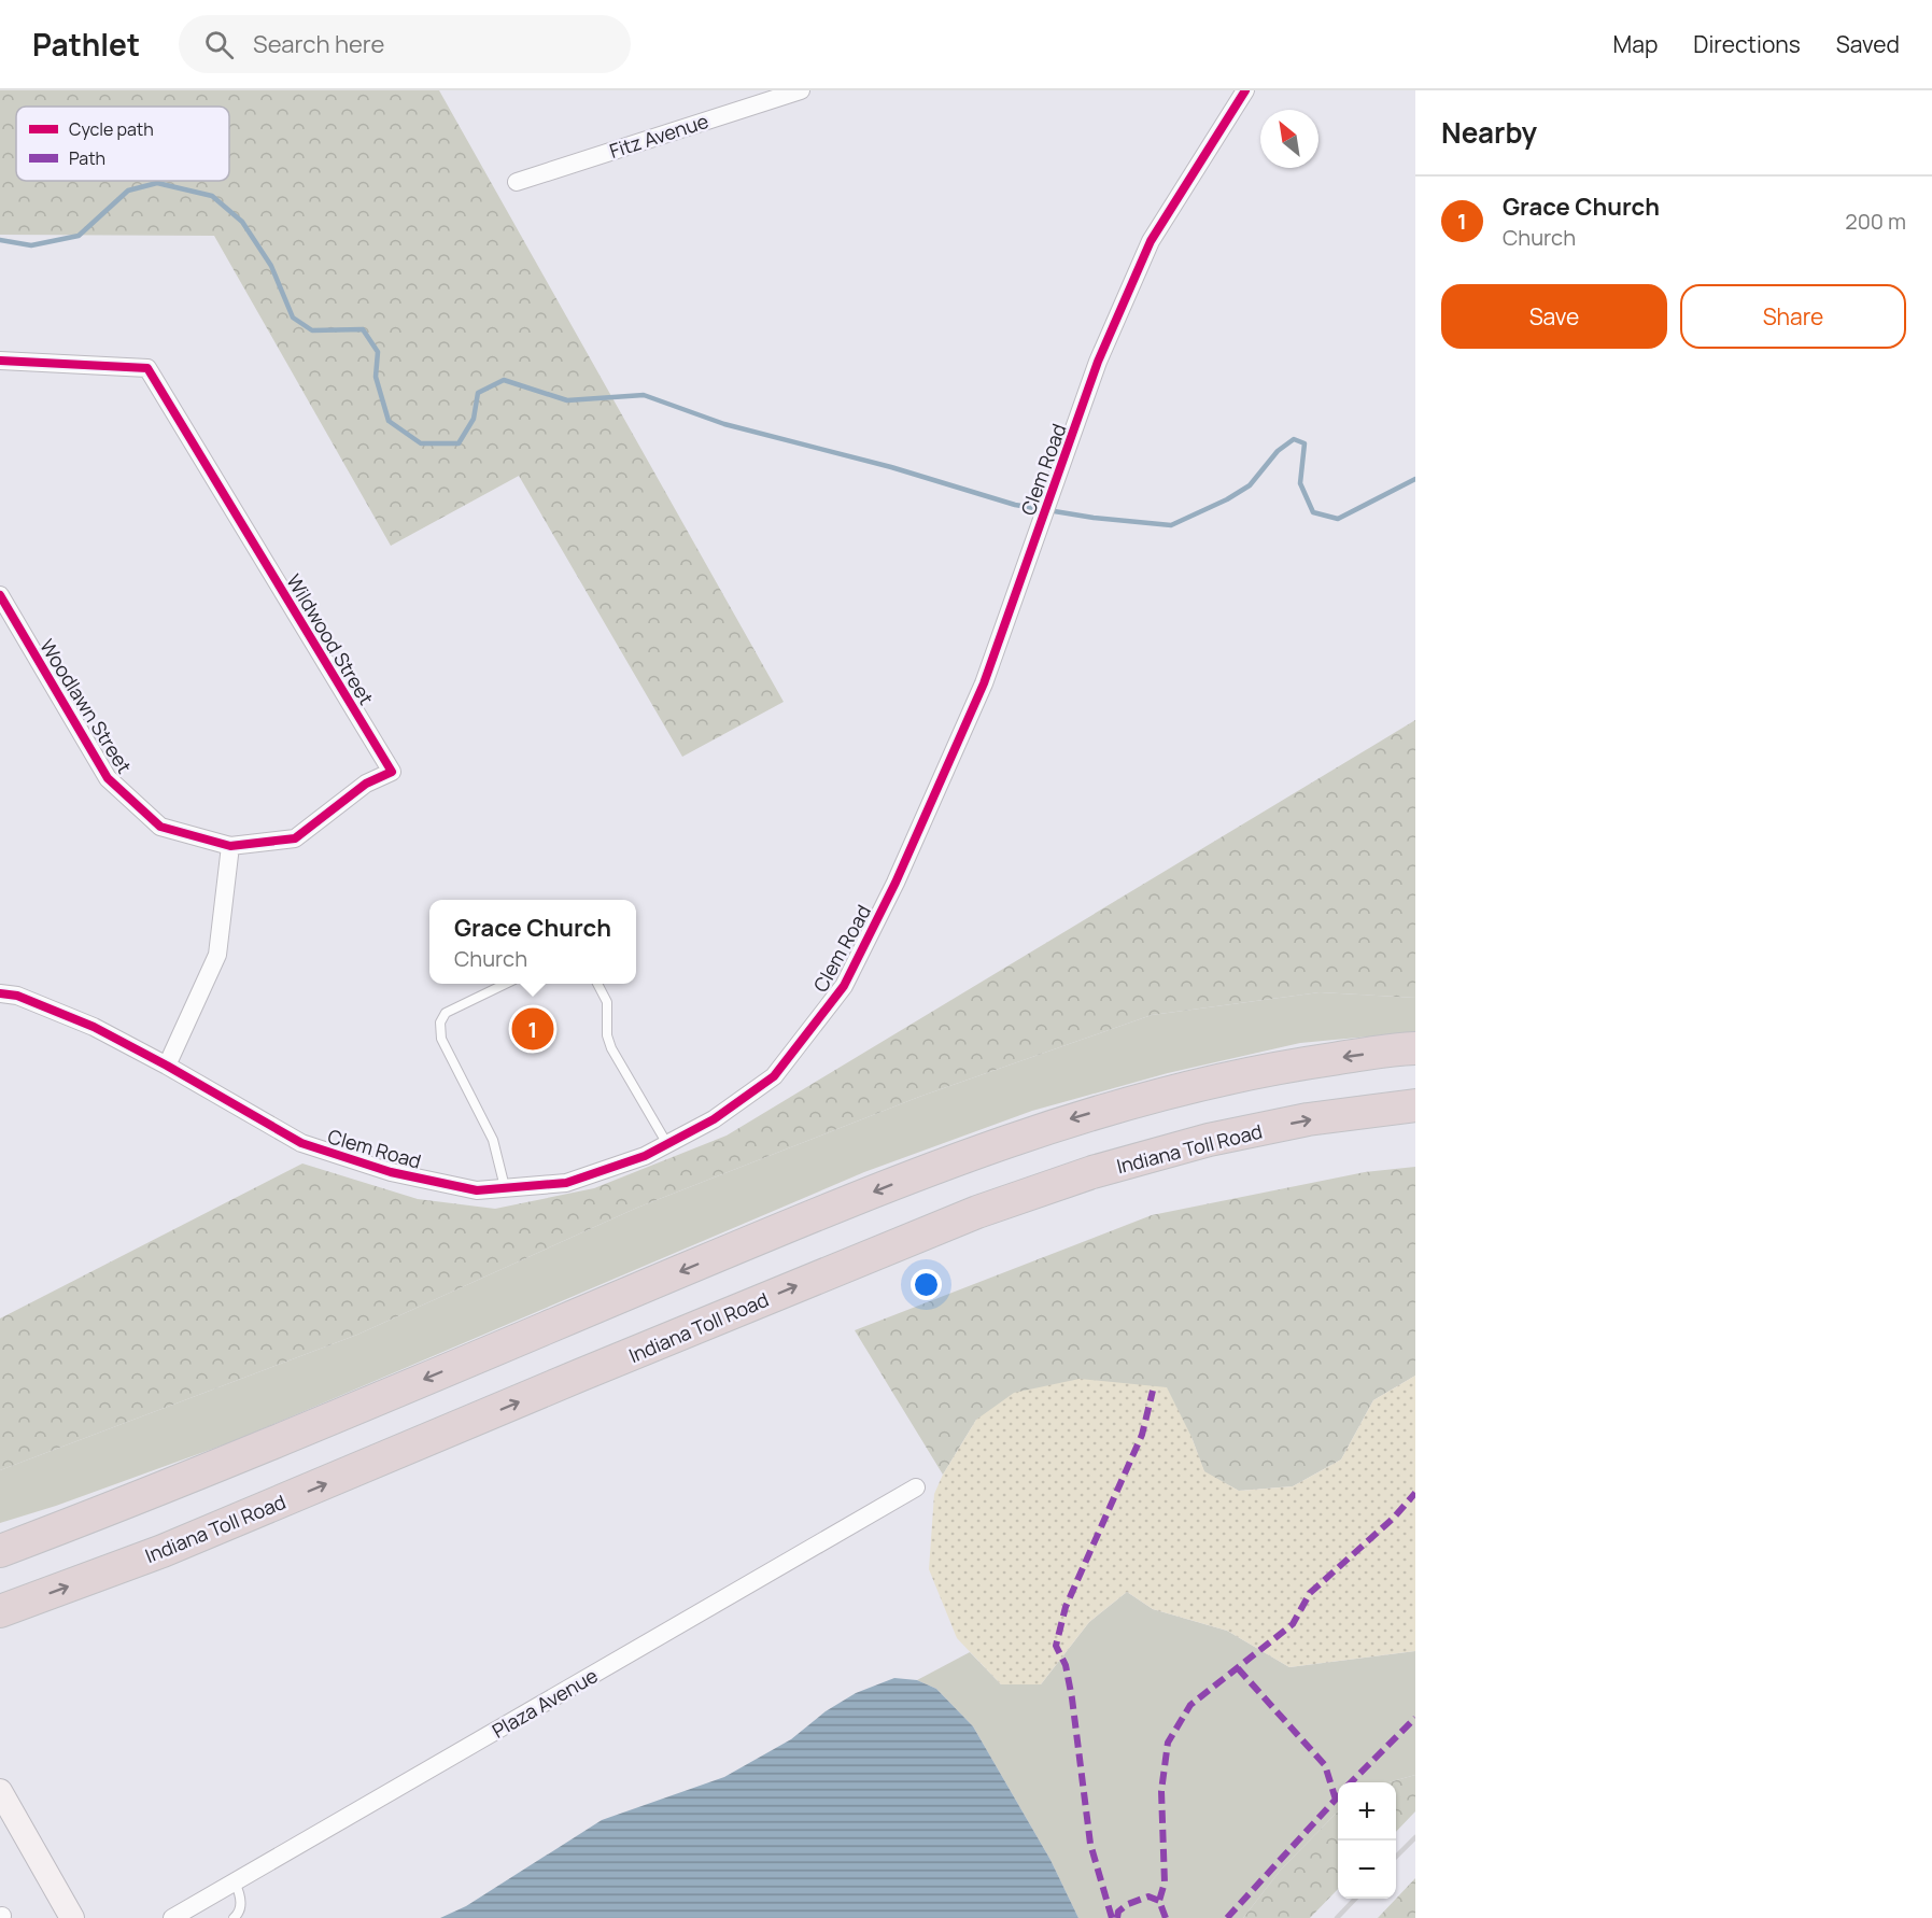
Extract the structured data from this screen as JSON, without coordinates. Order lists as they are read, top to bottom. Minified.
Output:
{"streets":{"highway":["Indiana Toll Road"],"street":["Fitz Avenue","Clem Road","Wildwood Street","Woodlawn Street","Plaza Avenue"]},"crossings":[["Wildwood Street","Woodlawn Street"]],"legend":["Cycle path","Path"],"north":"top left","page":{"header":"Pathlet","search":"Search here","nav":["Map","Directions","Saved"],"heading":"Nearby","list":[{"mark":"1","name":"Grace Church","note":"Church","value":"200 m"}],"buttons":["Save","Share"],"popup":["Grace Church","Church"],"pins":"1","map_buttons":["+","−"]}}
